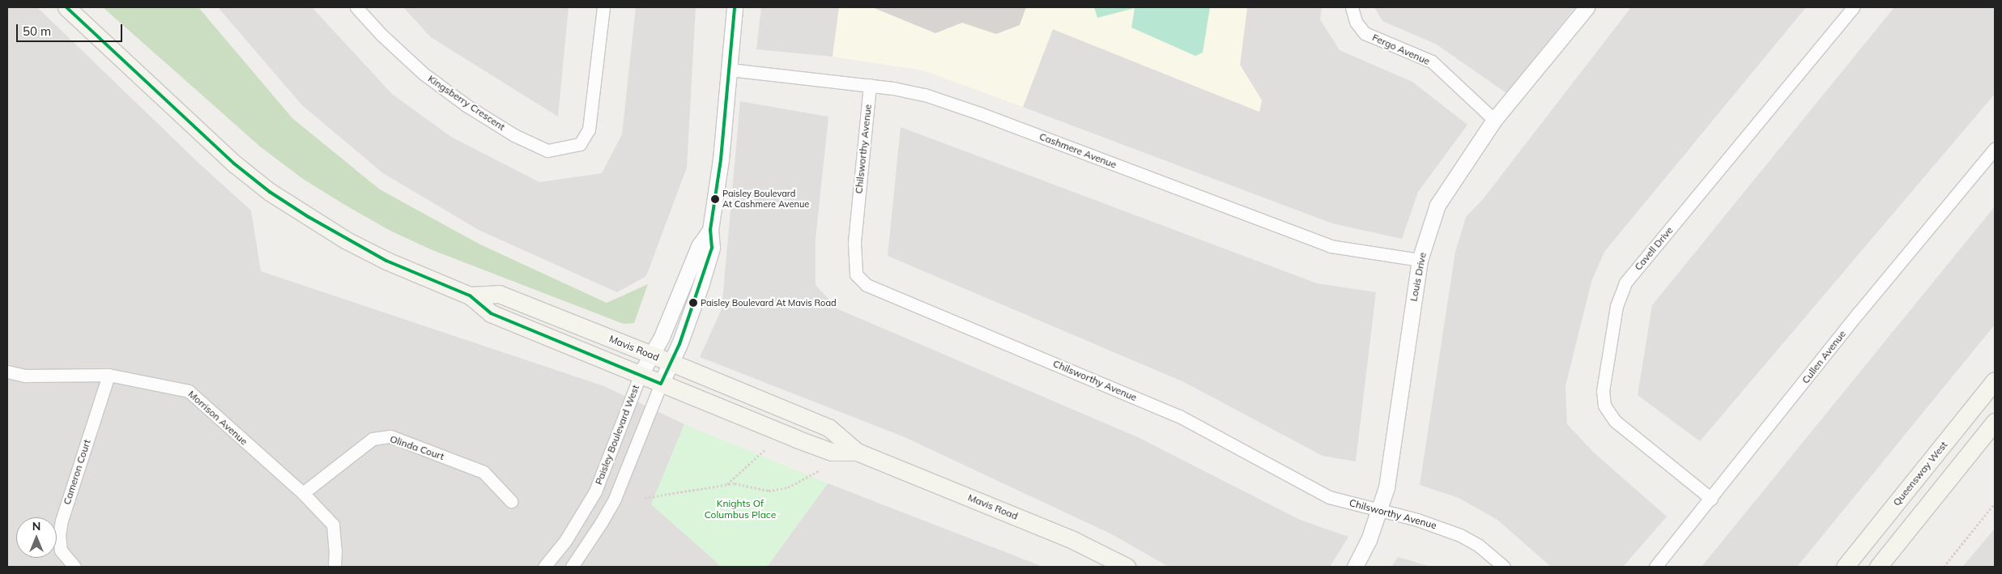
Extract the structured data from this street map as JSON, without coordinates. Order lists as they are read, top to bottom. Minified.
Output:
{"streets":{"main road":["Mavis Road","Queensway West"],"street":["Fergo Avenue","Kingsberry Crescent","Chilsworthy Avenue","Cashmere Avenue","Cavell Drive","Louis Drive","Cullen Avenue","Morrison Avenue","Paisley Boulevard West","Olinda Court","Cameron Court"]},"crossings":[["Fergo Avenue","Louis Drive"],["Chilsworthy Avenue","Cashmere Avenue"],["Chilsworthy Avenue","Louis Drive"],["Cashmere Avenue","Louis Drive"],["Cashmere Avenue","Paisley Boulevard West"],["Cavell Drive","Cullen Avenue"],["Mavis Road","Paisley Boulevard West"],["Morrison Avenue","Olinda Court"],["Morrison Avenue","Cameron Court"]],"parks":["Knights Of Columbus Place"],"places":["Paisley Boulevard At Cashmere Avenue","Paisley Boulevard At Mavis Road"],"scale_bar":"50 m","north":"top"}
